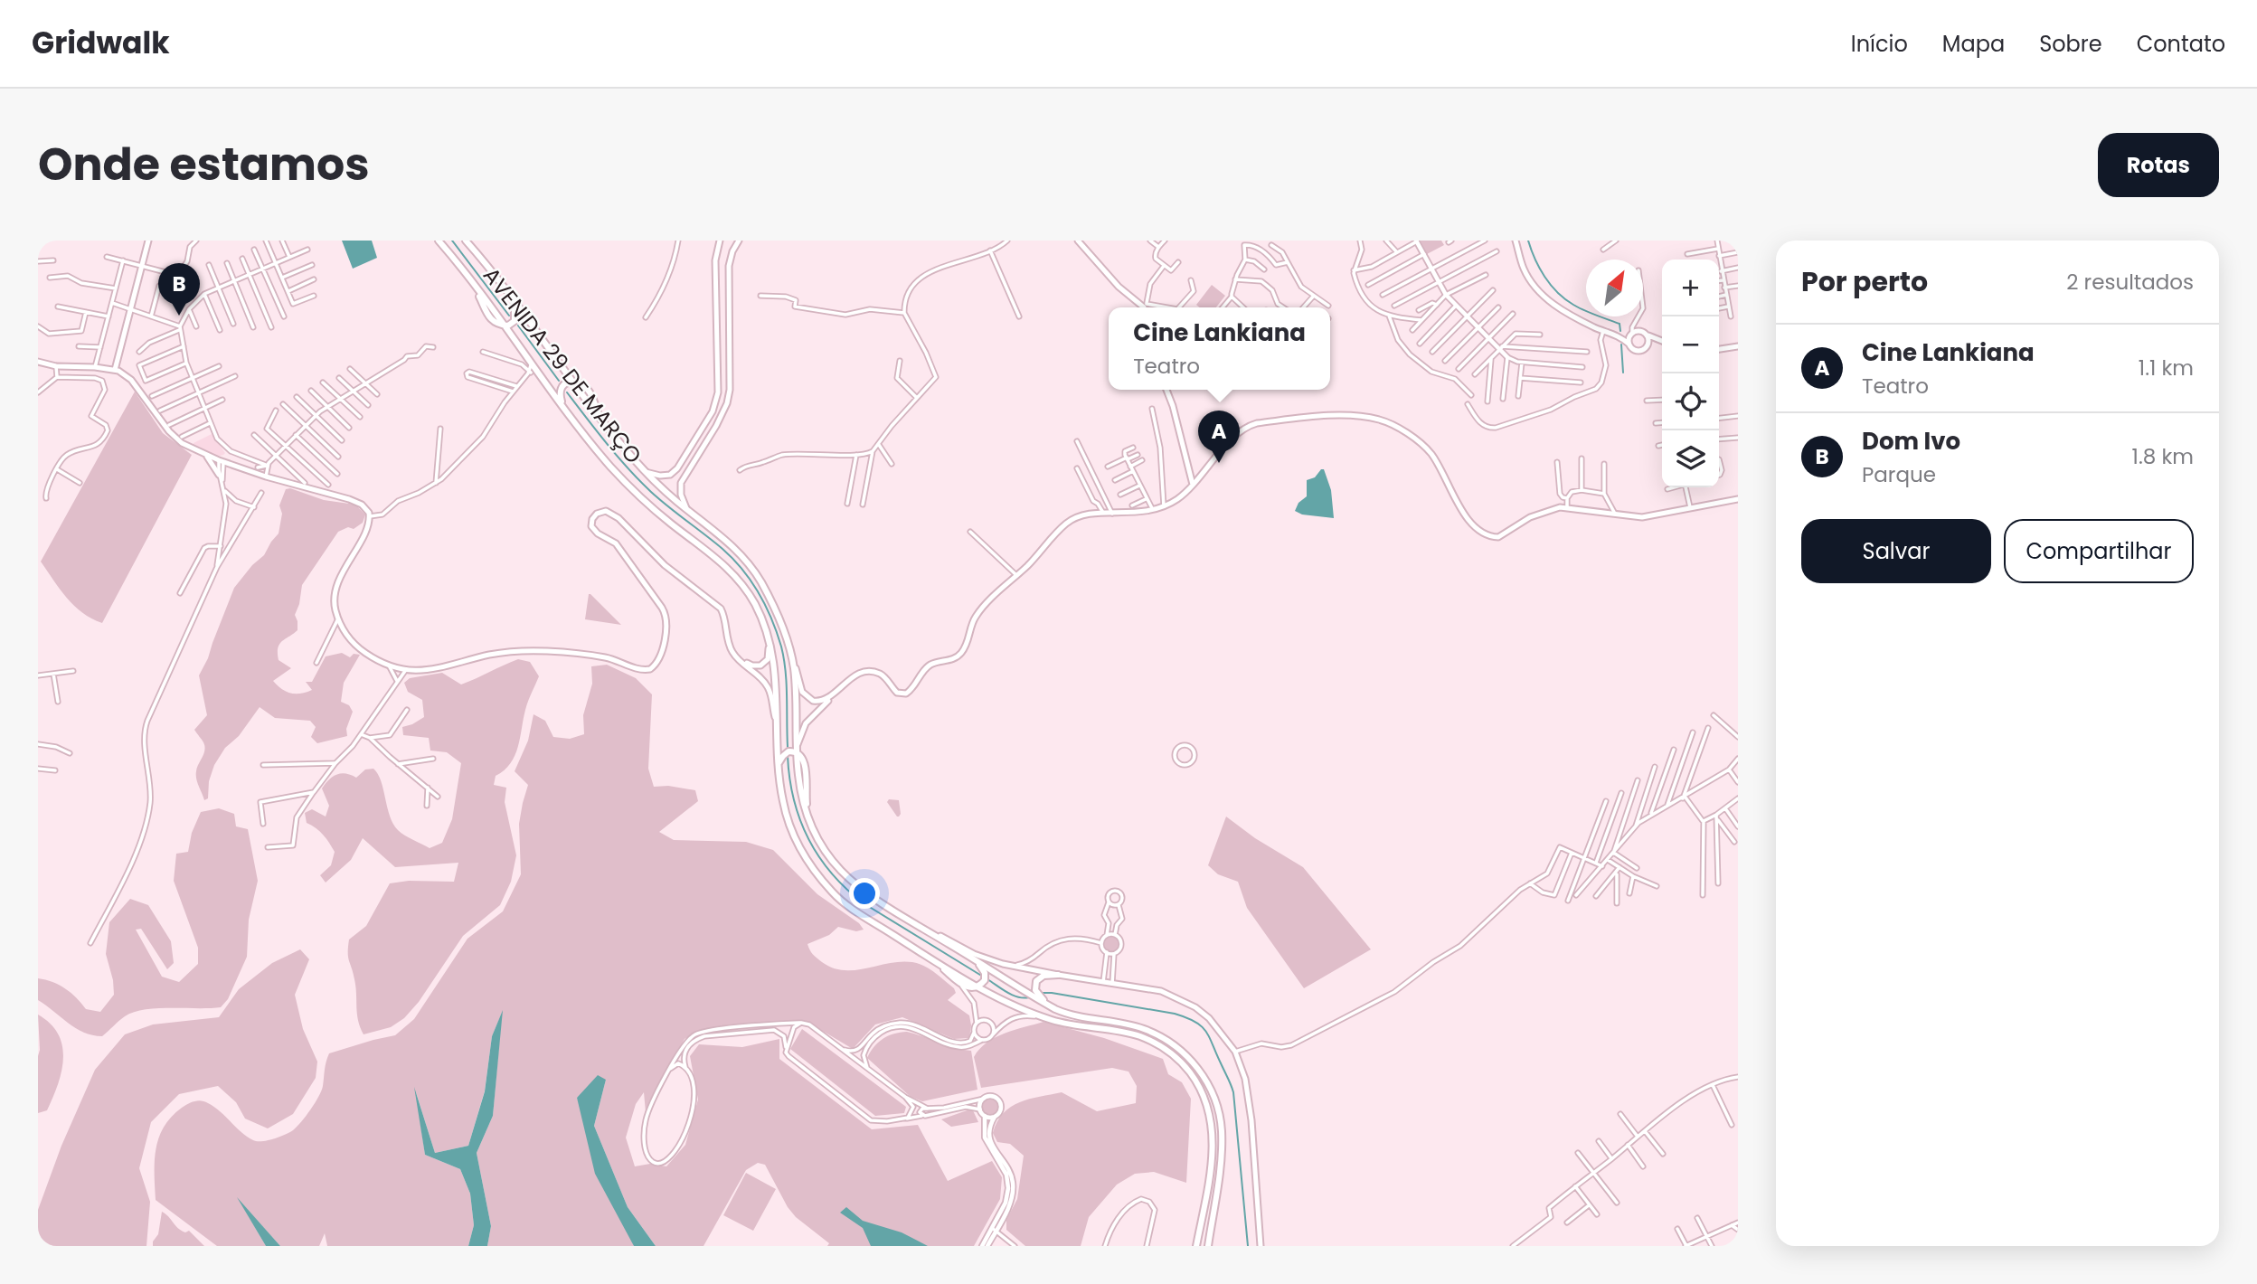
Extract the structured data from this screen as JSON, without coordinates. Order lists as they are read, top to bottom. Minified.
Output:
{"streets":{"main road":["AVENIDA 29 DE MARÇO"]},"north":"top right","page":{"header":"Gridwalk","nav":["Início","Mapa","Sobre","Contato"],"title":"Onde estamos","buttons":["Rotas",["Salvar","Compartilhar"]],"heading":["Por perto","2 resultados"],"map_buttons":["+","−"],"pins":["B","A"],"popup":["Cine Lankiana","Teatro"],"list":[{"mark":"A","name":"Cine Lankiana","note":"Teatro","value":"1.1 km"},{"mark":"B","name":"Dom Ivo","note":"Parque","value":"1.8 km"}]}}
